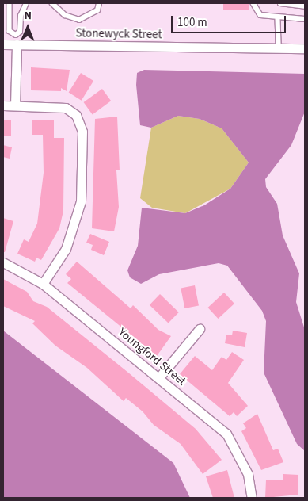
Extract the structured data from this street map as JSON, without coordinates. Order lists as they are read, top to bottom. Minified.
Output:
{"streets":{"street":["Stonewyck Street","Youngford Street"]},"scale_bar":"100 m","north":"top"}
